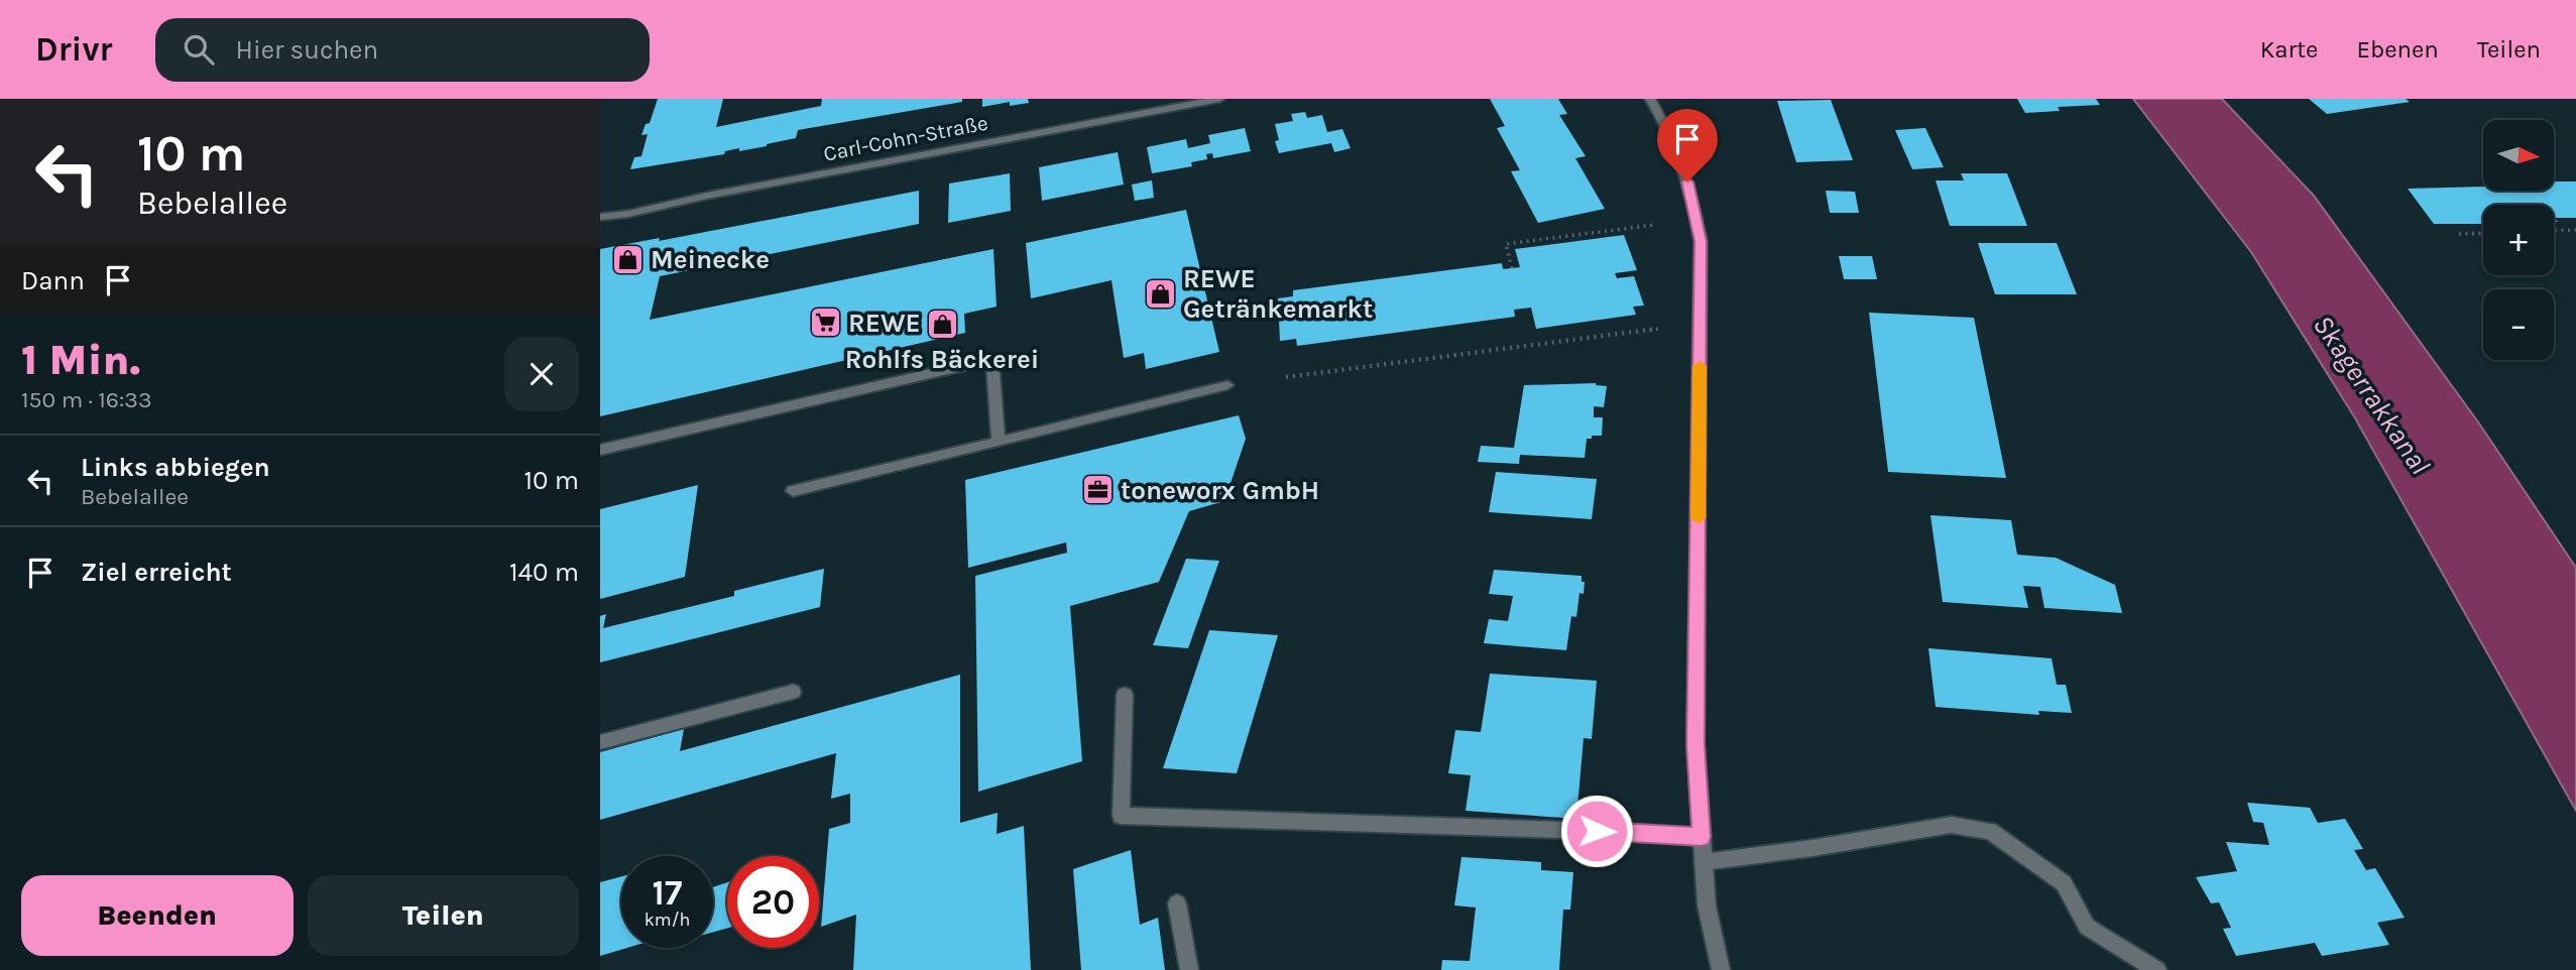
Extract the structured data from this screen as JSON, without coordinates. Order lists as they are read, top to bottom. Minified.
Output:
{"streets":{"street":["Carl-Cohn-Straße"]},"water":["Skagerrakkanal"],"places":{"shop":["Meinecke","REWE Getränkemarkt","Rohlfs Bäckerei"],"supermarket":["REWE"],"office":["toneworx GmbH"]},"north":"right","page":{"header":"Drivr","search":"Hier suchen","nav":["Karte","Ebenen","Teilen"],"turn":["10 m","Bebelallee"],"map_buttons":["+","−"],"then":"Dann","heading":["1 Min.","150 m · 16:33"],"list":[{"name":"Links abbiegen","note":"Bebelallee","value":"10 m"},{"name":"Ziel erreicht","value":"140 m"}],"speed":"17 km/h","limit":"20","buttons":["Beenden","Teilen"]}}
